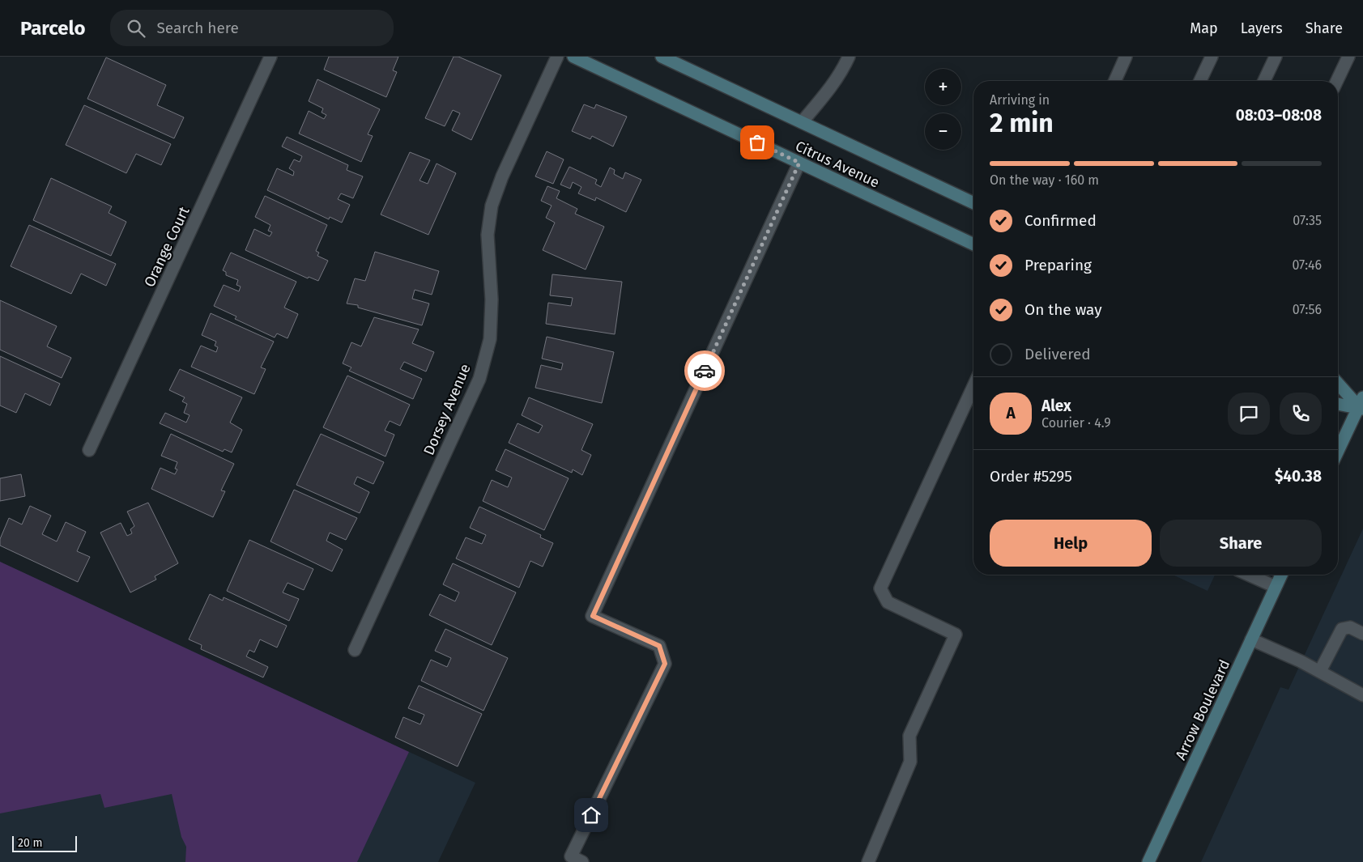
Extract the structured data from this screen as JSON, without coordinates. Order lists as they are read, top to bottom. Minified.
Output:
{"streets":{"main road":["Citrus Avenue","Arrow Boulevard"],"street":["Orange Court","Dorsey Avenue"]},"scale_bar":"20 m","page":{"header":"Parcelo","search":"Search here","nav":["Map","Layers","Share"],"map_buttons":["+","−"],"heading":["2 min","Arriving in","08:03–08:08"],"panel":["Alex","Courier · 4.9","Order #5295","$40.38"],"bar":"On the way · 160 m","list":[["Confirmed","07:35"],["Preparing","07:46"],["On the way","07:56"],"Delivered"],"round":"A","buttons":["Help","Share"],"scale":"20 m"}}
